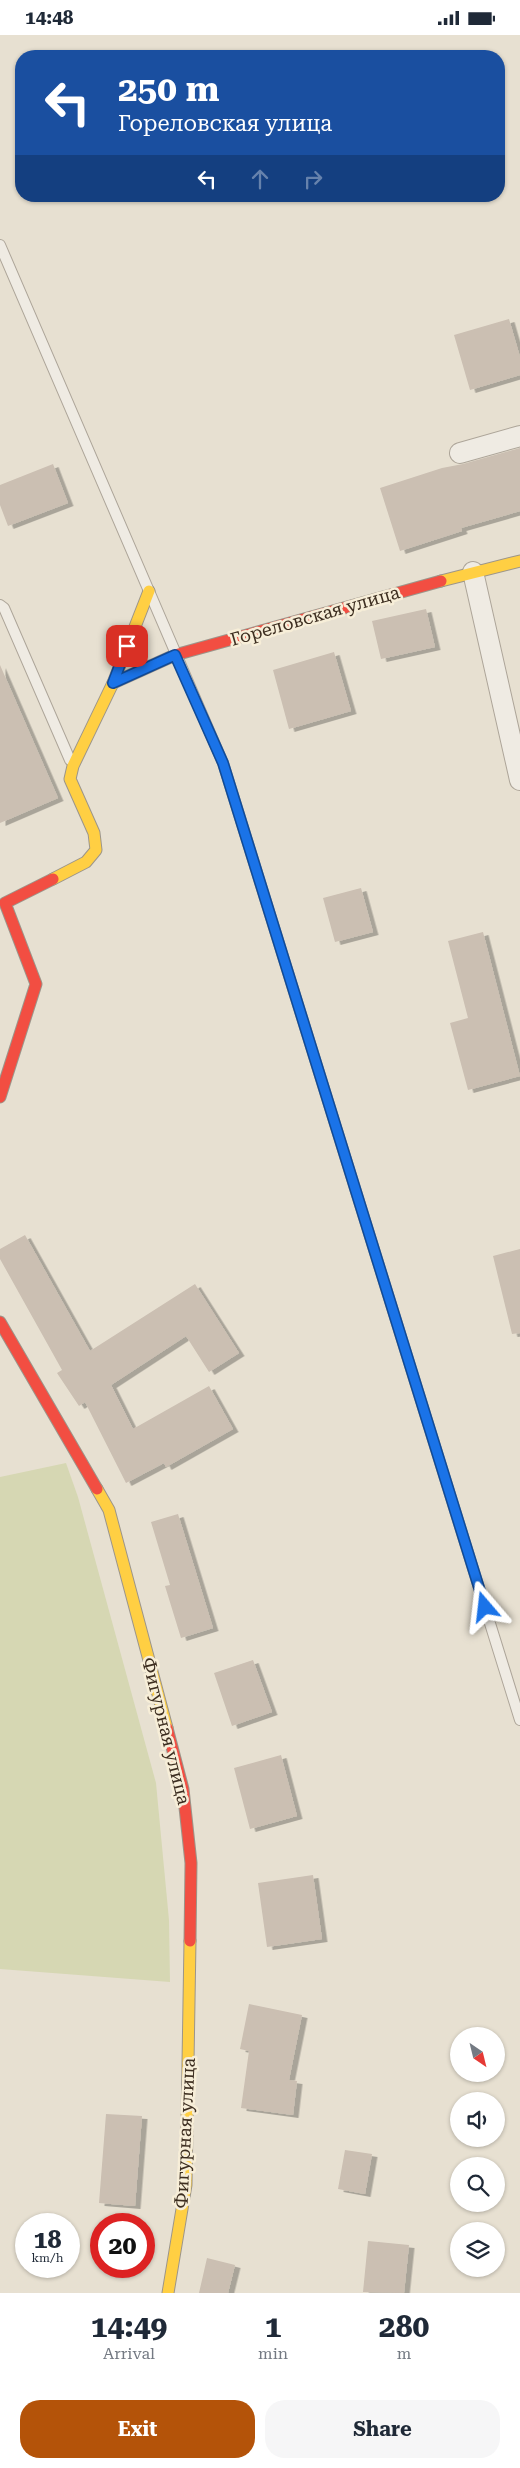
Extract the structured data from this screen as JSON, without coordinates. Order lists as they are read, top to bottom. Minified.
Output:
{"streets":{"street":["Гореловская улица","Фигурная улица"]},"north":"bottom right","page":{"status":"14:48","turn":["250 m","Гореловская улица"],"speed":"18 km/h","limit":"20","eta":["14:49","Arrival","1","min","280","m"],"buttons":["Exit","Share"]}}
